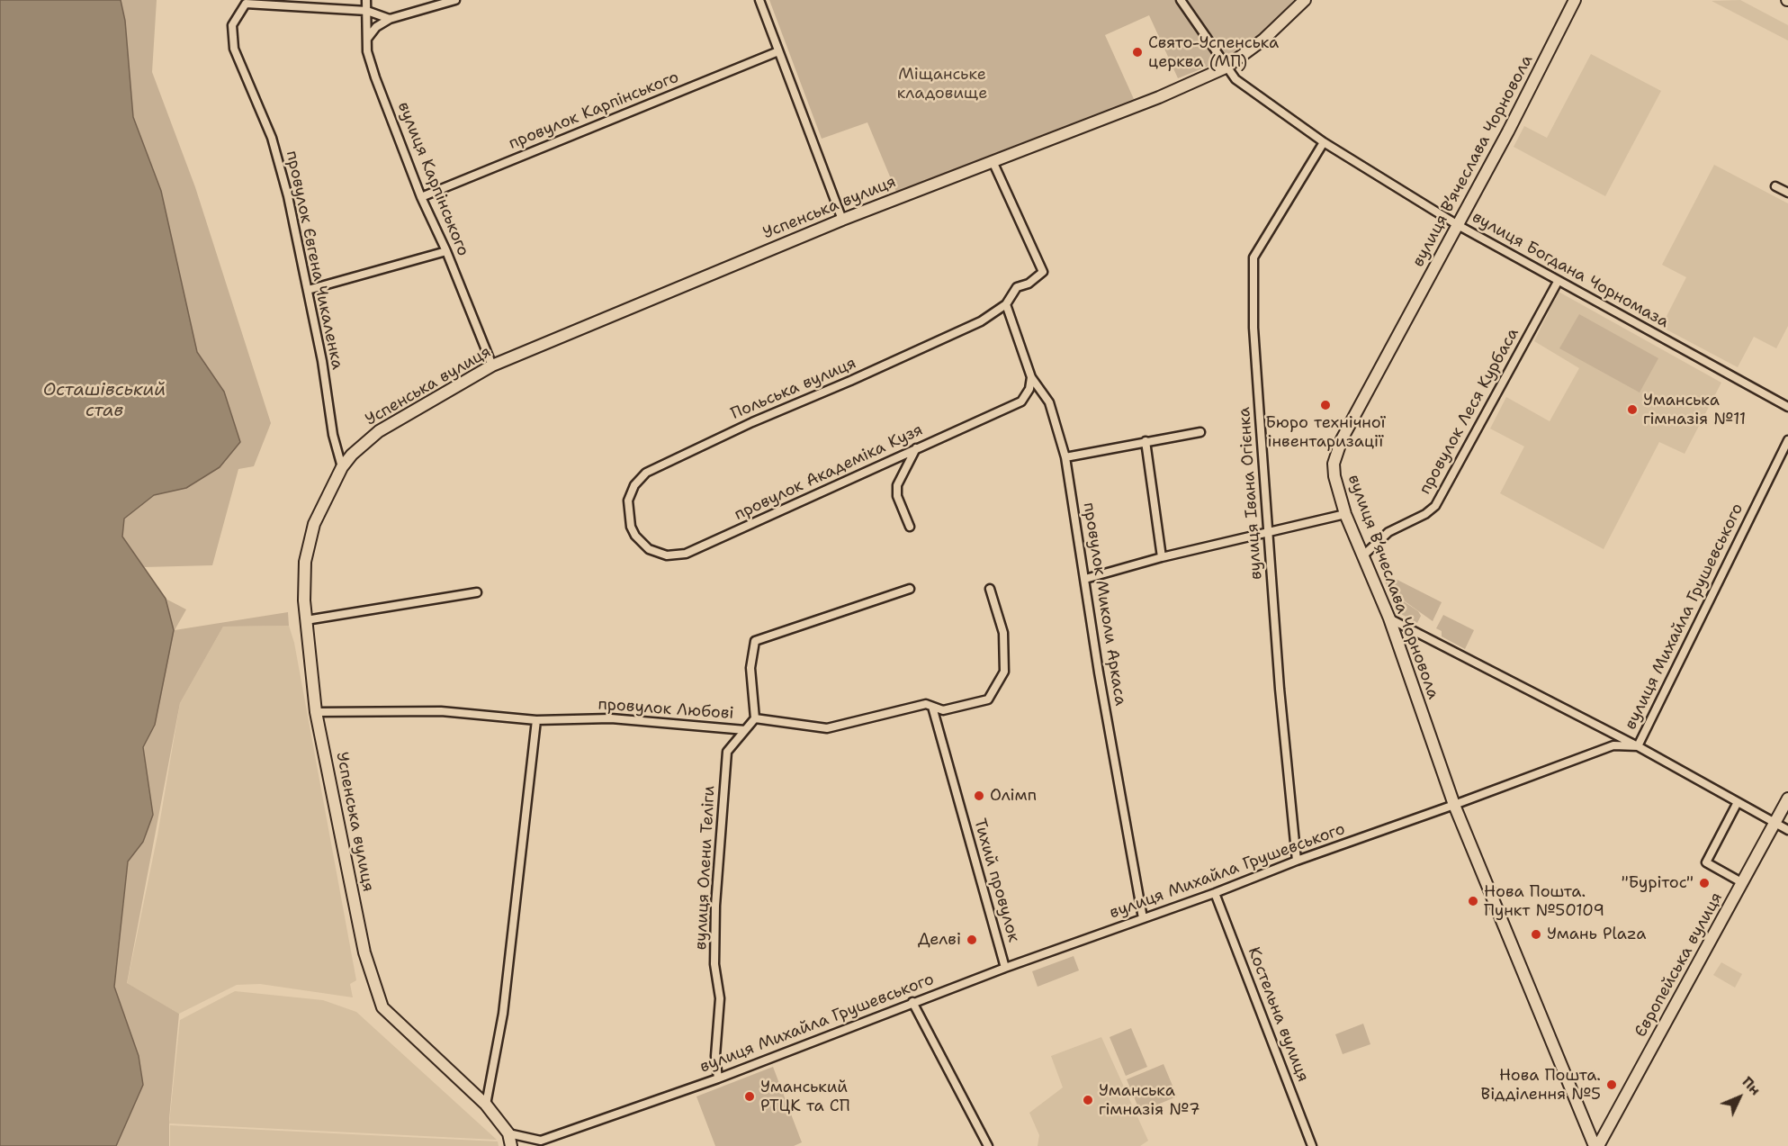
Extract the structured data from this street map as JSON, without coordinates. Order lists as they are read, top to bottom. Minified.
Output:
{"streets":{"street":["провулок Карпінського","вулиця В’ячеслава Чорновола","вулиця Карпінського","Успенська вулиця","провулок Євгена Чикаленка","вулиця Богдана Чорномаза","Польська вулиця","провулок Леся Курбаса","провулок Академіка Кузя","вулиця Івана Огієнка","провулок Миколи Аркаса","вулиця Михайла Грушевського","провулок Любові","вулиця Олени Теліги","Тихий провулок","Європейська вулиця","Костельна вулиця"]},"crossings":[["провулок Карпінського","вулиця Карпінського"],["вулиця В’ячеслава Чорновола","вулиця Богдана Чорномаза"],["вулиця В’ячеслава Чорновола","провулок Леся Курбаса"],["вулиця В’ячеслава Чорновола","вулиця Михайла Грушевського"],["вулиця В’ячеслава Чорновола","Європейська вулиця"],["вулиця Карпінського","Успенська вулиця"],["вулиця Карпінського","провулок Євгена Чикаленка"],["Успенська вулиця","провулок Євгена Чикаленка"],["Успенська вулиця","вулиця Богдана Чорномаза"],["Успенська вулиця","вулиця Михайла Грушевського"],["Успенська вулиця","провулок Любові"],["вулиця Богдана Чорномаза","провулок Леся Курбаса"],["вулиця Богдана Чорномаза","вулиця Івана Огієнка"],["Польська вулиця","провулок Академіка Кузя"],["Польська вулиця","провулок Миколи Аркаса"],["провулок Академіка Кузя","провулок Миколи Аркаса"],["вулиця Івана Огієнка","вулиця Михайла Грушевського"],["провулок Миколи Аркаса","вулиця Михайла Грушевського"],["вулиця Михайла Грушевського","вулиця Олени Теліги"],["вулиця Михайла Грушевського","Тихий провулок"],["вулиця Михайла Грушевського","Костельна вулиця"],["провулок Любові","вулиця Олени Теліги"],["провулок Любові","Тихий провулок"]],"water":["Осташівський став"],"parks":["Міщанське кладовище"],"places":["Свято-Успенська церква (МП)","Бюро технічної інвентаризації","Уманська гімназія №11","Олімп","\"Бурітос\"","Нова Пошта. Пункт №50109","Умань Plaza","Делві","Нова Пошта. Відділення №5","Уманський РТЦК та СП","Уманська гімназія №7"],"north":"top right"}
